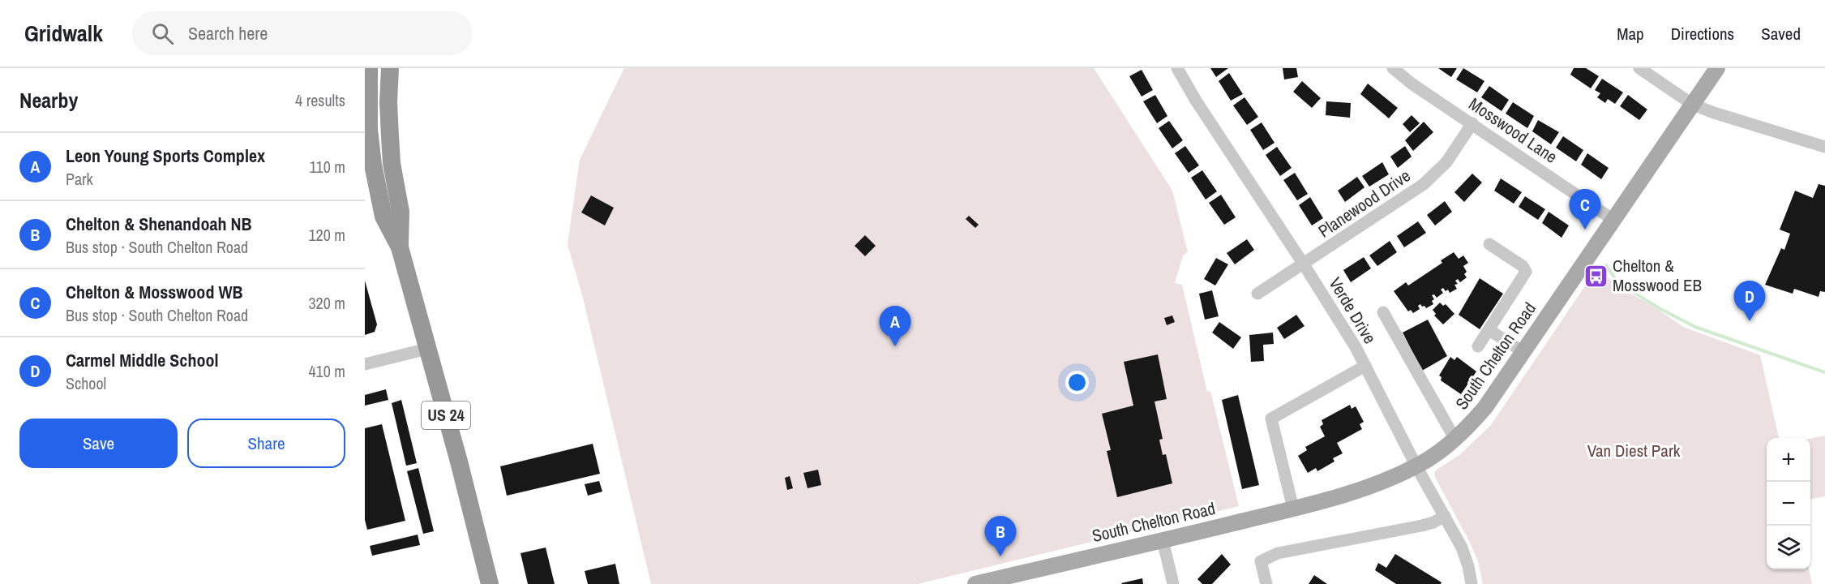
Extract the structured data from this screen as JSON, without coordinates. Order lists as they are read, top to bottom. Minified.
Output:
{"streets":{"highway":["US 24"],"main road":["South Chelton Road"],"street":["Mosswood Lane","Planewood Drive","Verde Drive"]},"crossings":[["Mosswood Lane","Planewood Drive"],["Mosswood Lane","South Chelton Road"],["Planewood Drive","Verde Drive"],["Verde Drive","South Chelton Road"]],"parks":["Van Diest Park"],"places":{"bus stop":["Chelton & Mosswood EB"]},"page":{"header":"Gridwalk","search":"Search here","nav":["Map","Directions","Saved"],"heading":["Nearby","4 results"],"list":[{"mark":"A","name":"Leon Young Sports Complex","note":"Park","value":"110 m"},{"mark":"B","name":"Chelton & Shenandoah NB","note":"Bus stop · South Chelton Road","value":"120 m"},{"mark":"C","name":"Chelton & Mosswood WB","note":"Bus stop · South Chelton Road","value":"320 m"},{"mark":"D","name":"Carmel Middle School","note":"School","value":"410 m"}],"pins":["C","D","A","B"],"buttons":["Save","Share"],"map_buttons":["+","−"]}}
